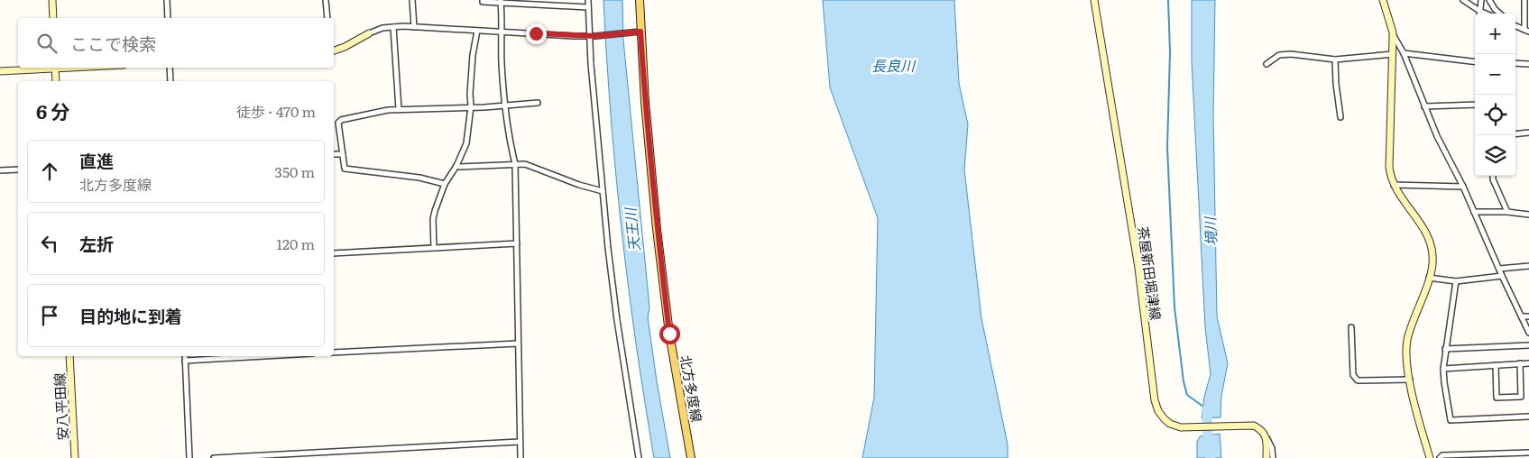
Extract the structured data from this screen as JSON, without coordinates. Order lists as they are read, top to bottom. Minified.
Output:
{"streets":{"main road":["茶屋新田堀津線","北方多度線","安八平田線"]},"water":["長良川","天王川","境川"],"page":{"map_buttons":["+","−"],"search":"ここで検索","heading":["6 分","徒歩 · 470 m"],"list":[["直進","北方多度線","350 m"],["左折","120 m"],"目的地に到着"]}}
